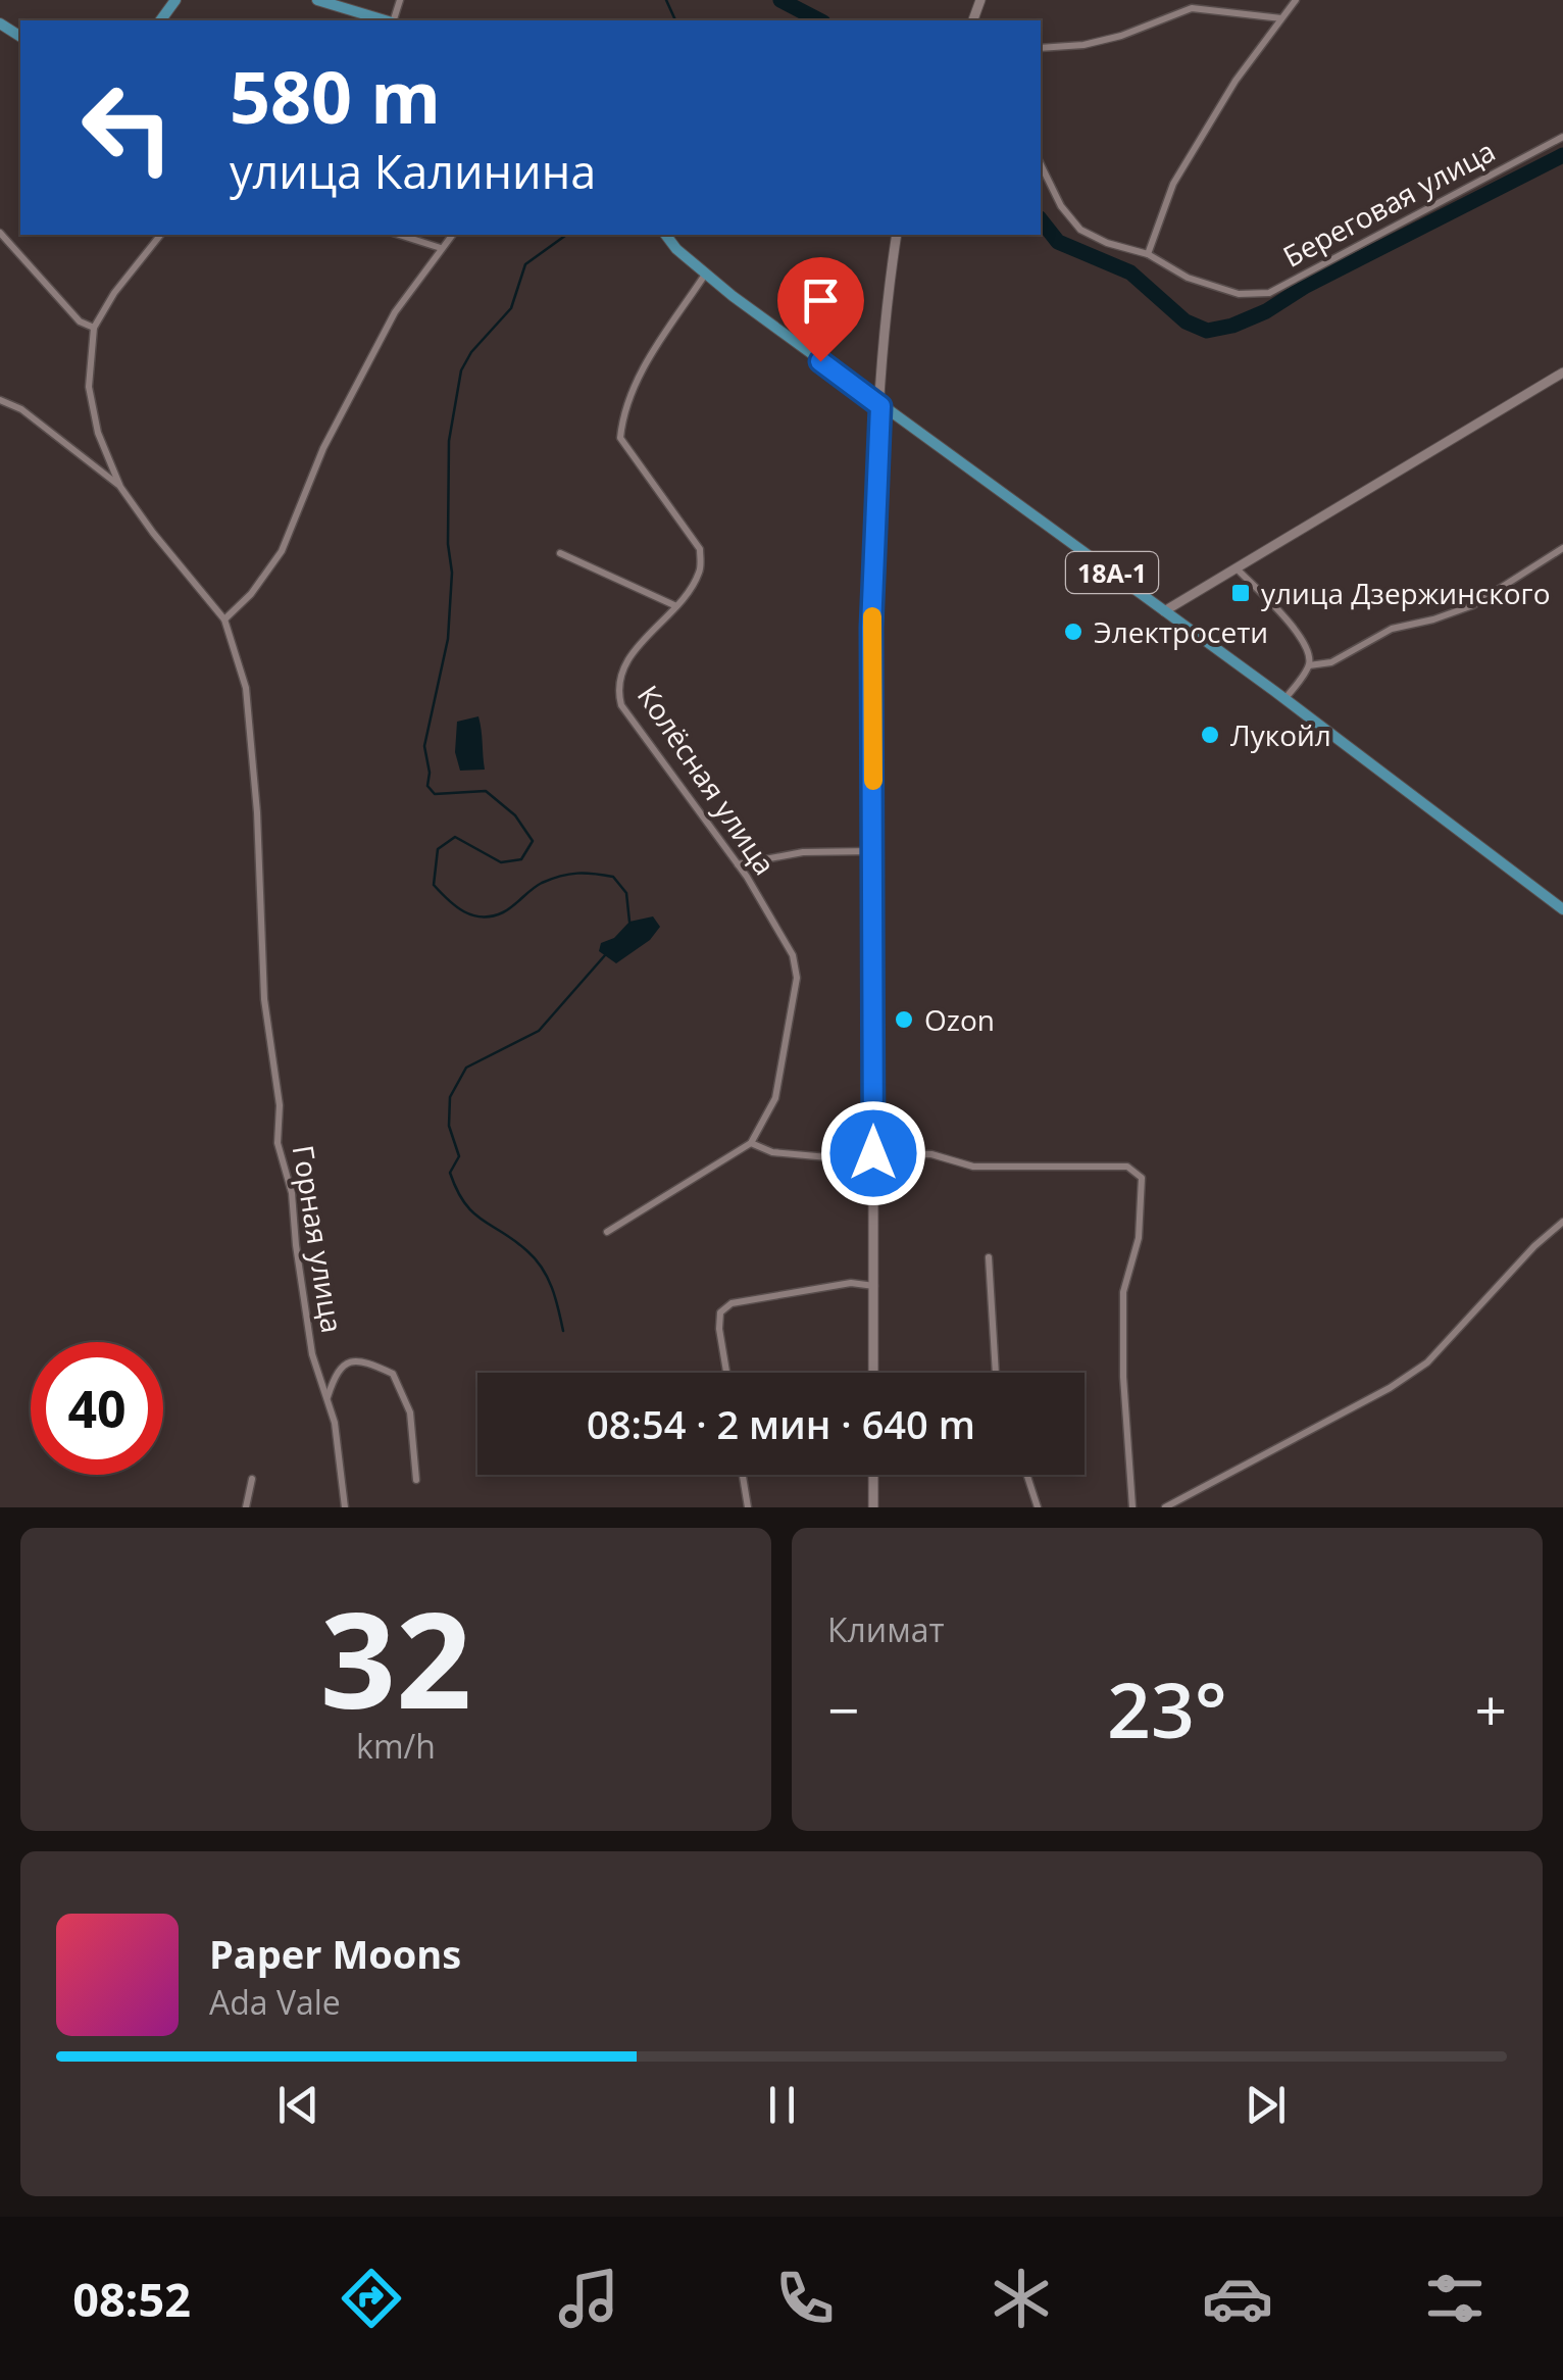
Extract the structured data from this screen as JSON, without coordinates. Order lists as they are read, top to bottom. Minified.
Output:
{"streets":{"main road":["18А-1"],"street":["Береговая улица","Колёсная улица","Горная улица"]},"crossings":[["18А-1","Колёсная улица"]],"places":{"transit":["улица Дзержинского"],"other":["Электросети","Лукойл","Ozon"]},"page":{"turn":["580 m","улица Калинина"],"limit":"40","trip":"08:54 · 2 мин · 640 m","tile":[["32","km/h"],"Климат"],"heat":["−","23°","+"],"song":["Paper Moons","Ada Vale"],"tabs":"08:52"}}
